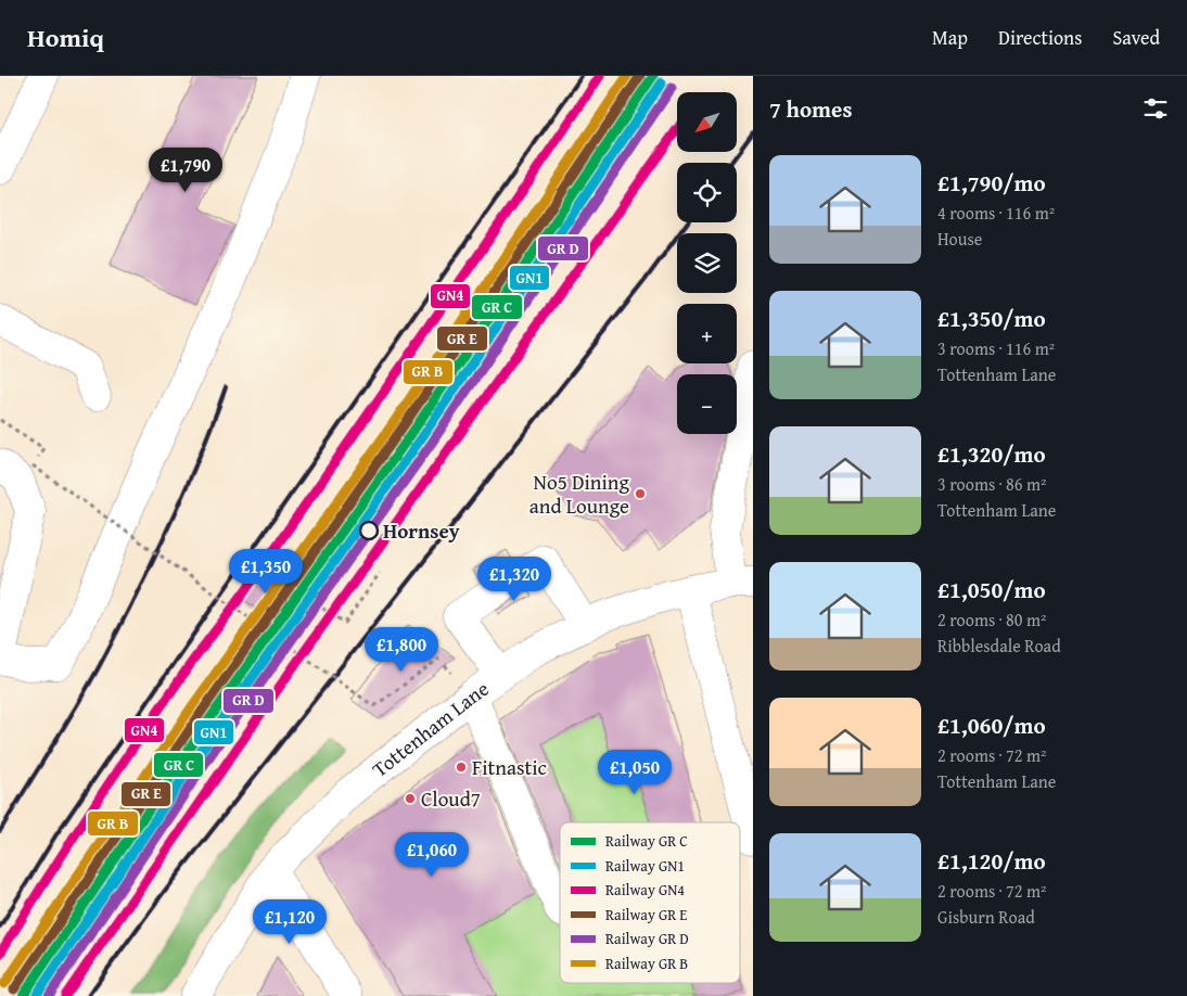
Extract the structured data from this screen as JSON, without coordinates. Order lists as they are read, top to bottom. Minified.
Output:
{"streets":{"main road":["Tottenham Lane"]},"places":["No5 Dining and Lounge","Hornsey","Fitnastic","Cloud7"],"lines":["rail line GN4","rail line GN1"],"legend":["Railway GR C","Railway GN1","Railway GN4","Railway GR E","Railway GR D","Railway GR B"],"north":"bottom left","page":{"header":"Homiq","nav":["Map","Directions","Saved"],"heading":"7 homes","map_buttons":["+","−"],"list":[{"name":"£1,790/mo","note":"4 rooms · 116 m² · House"},{"name":"£1,350/mo","note":"3 rooms · 116 m² · Tottenham Lane"},{"name":"£1,320/mo","note":"3 rooms · 86 m² · Tottenham Lane"},{"name":"£1,050/mo","note":"2 rooms · 80 m² · Ribblesdale Road"},{"name":"£1,060/mo","note":"2 rooms · 72 m² · Tottenham Lane"},{"name":"£1,120/mo","note":"2 rooms · 72 m² · Gisburn Road"}],"price":["£1,790","£1,350","£1,320","£1,800","£1,050","£1,060","£1,120"]}}
